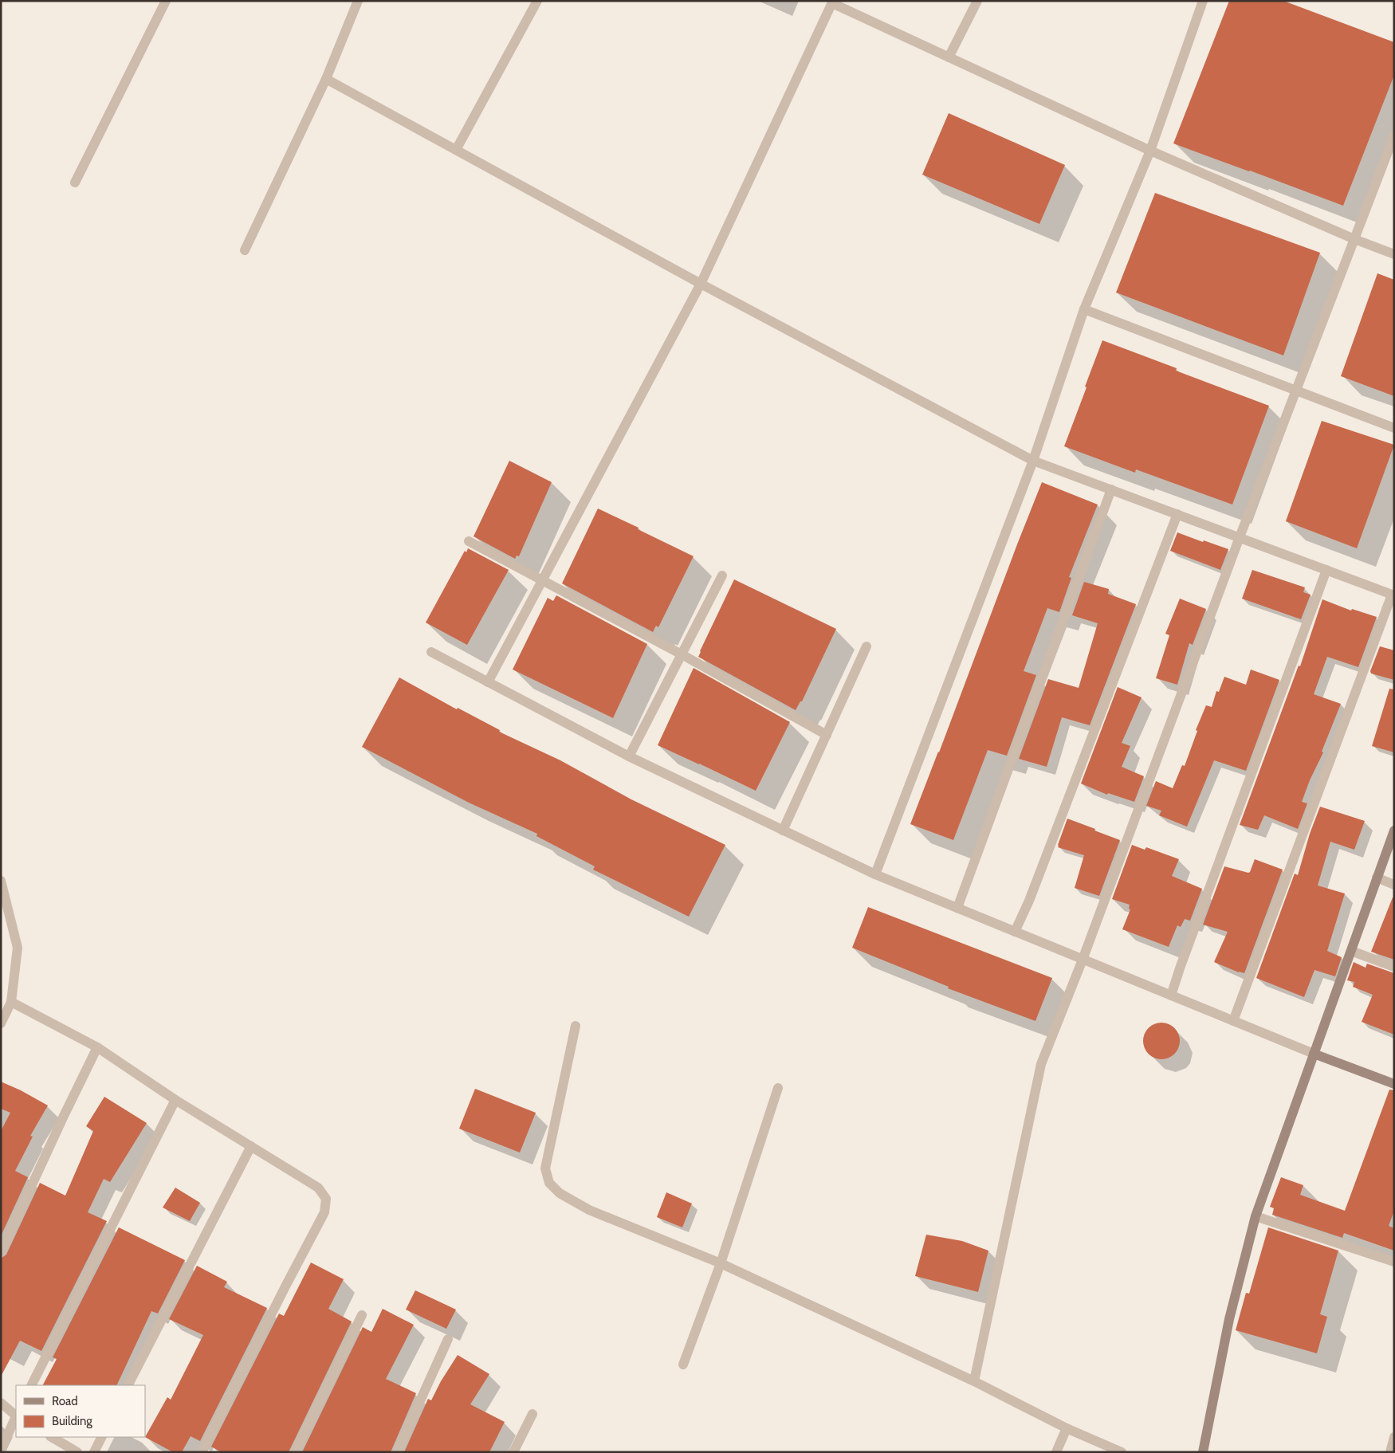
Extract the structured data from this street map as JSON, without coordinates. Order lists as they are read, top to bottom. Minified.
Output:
{"legend":["Road","Building"]}
